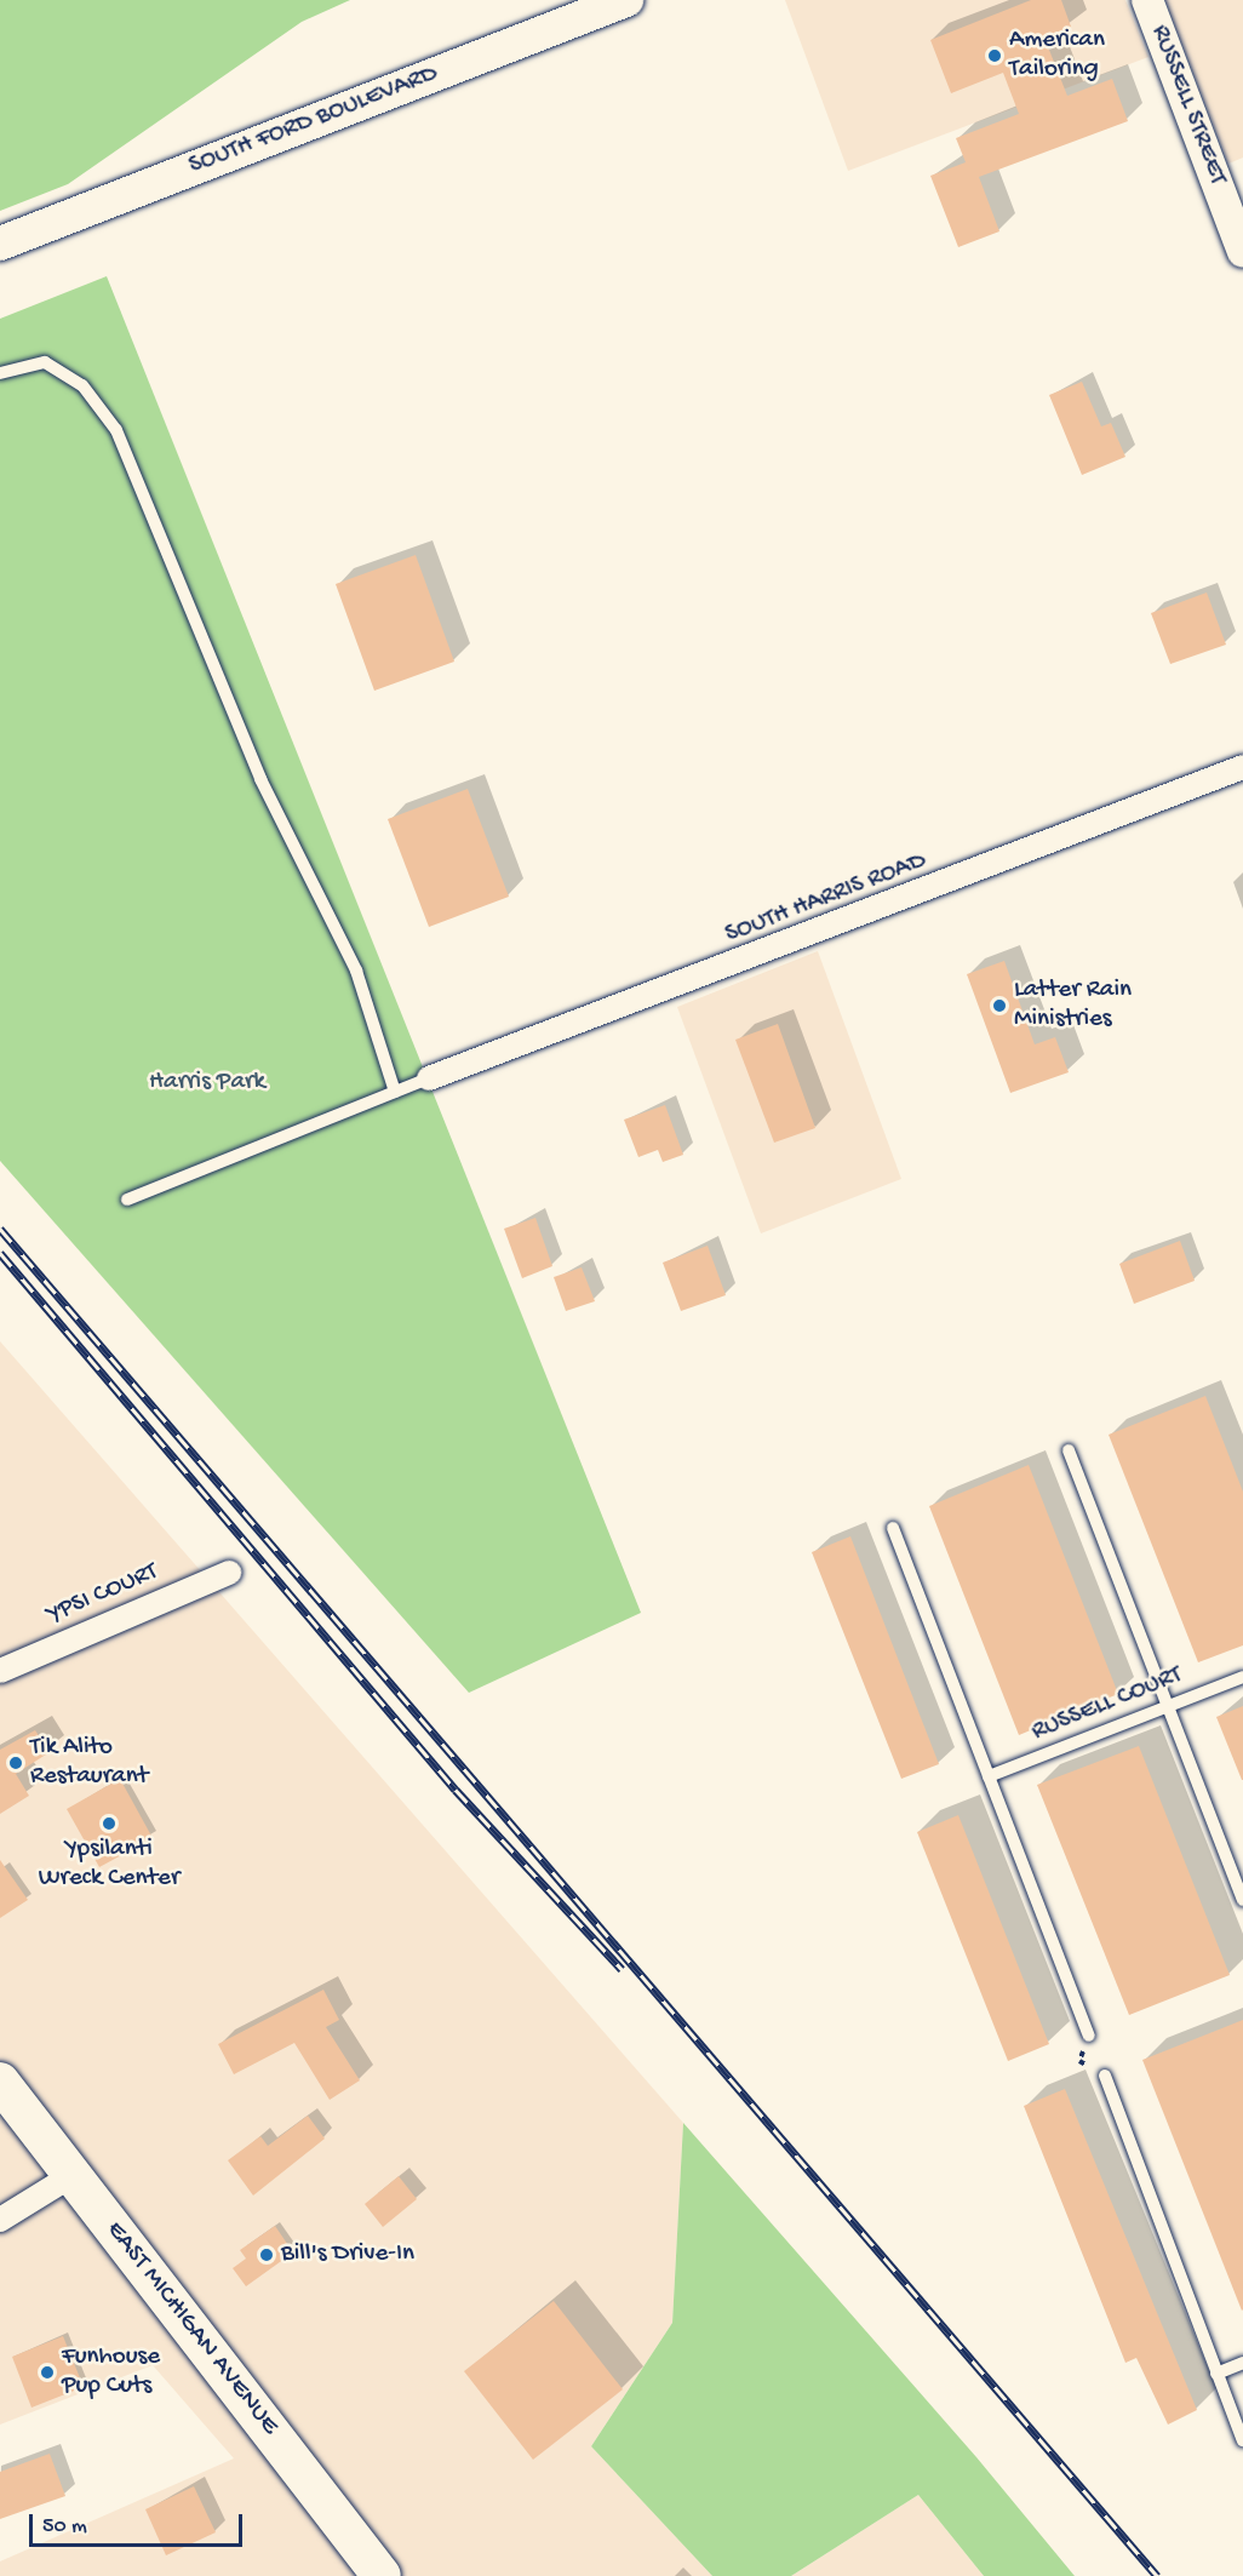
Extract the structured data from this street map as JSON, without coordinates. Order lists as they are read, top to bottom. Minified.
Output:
{"streets":{"main road":["SOUTH FORD BOULEVARD","EAST MICHIGAN AVENUE"],"street":["RUSSELL STREET","SOUTH HARRIS ROAD","YPSI COURT"],"lane":["RUSSELL COURT"]},"parks":["Harris Park"],"places":["American Tailoring","Latter Rain Ministries","Tik Alito Restaurant","Ypsilanti Wreck Center","Bill's Drive-In","Funhouse Pup Cuts"],"scale_bar":"50 m"}
